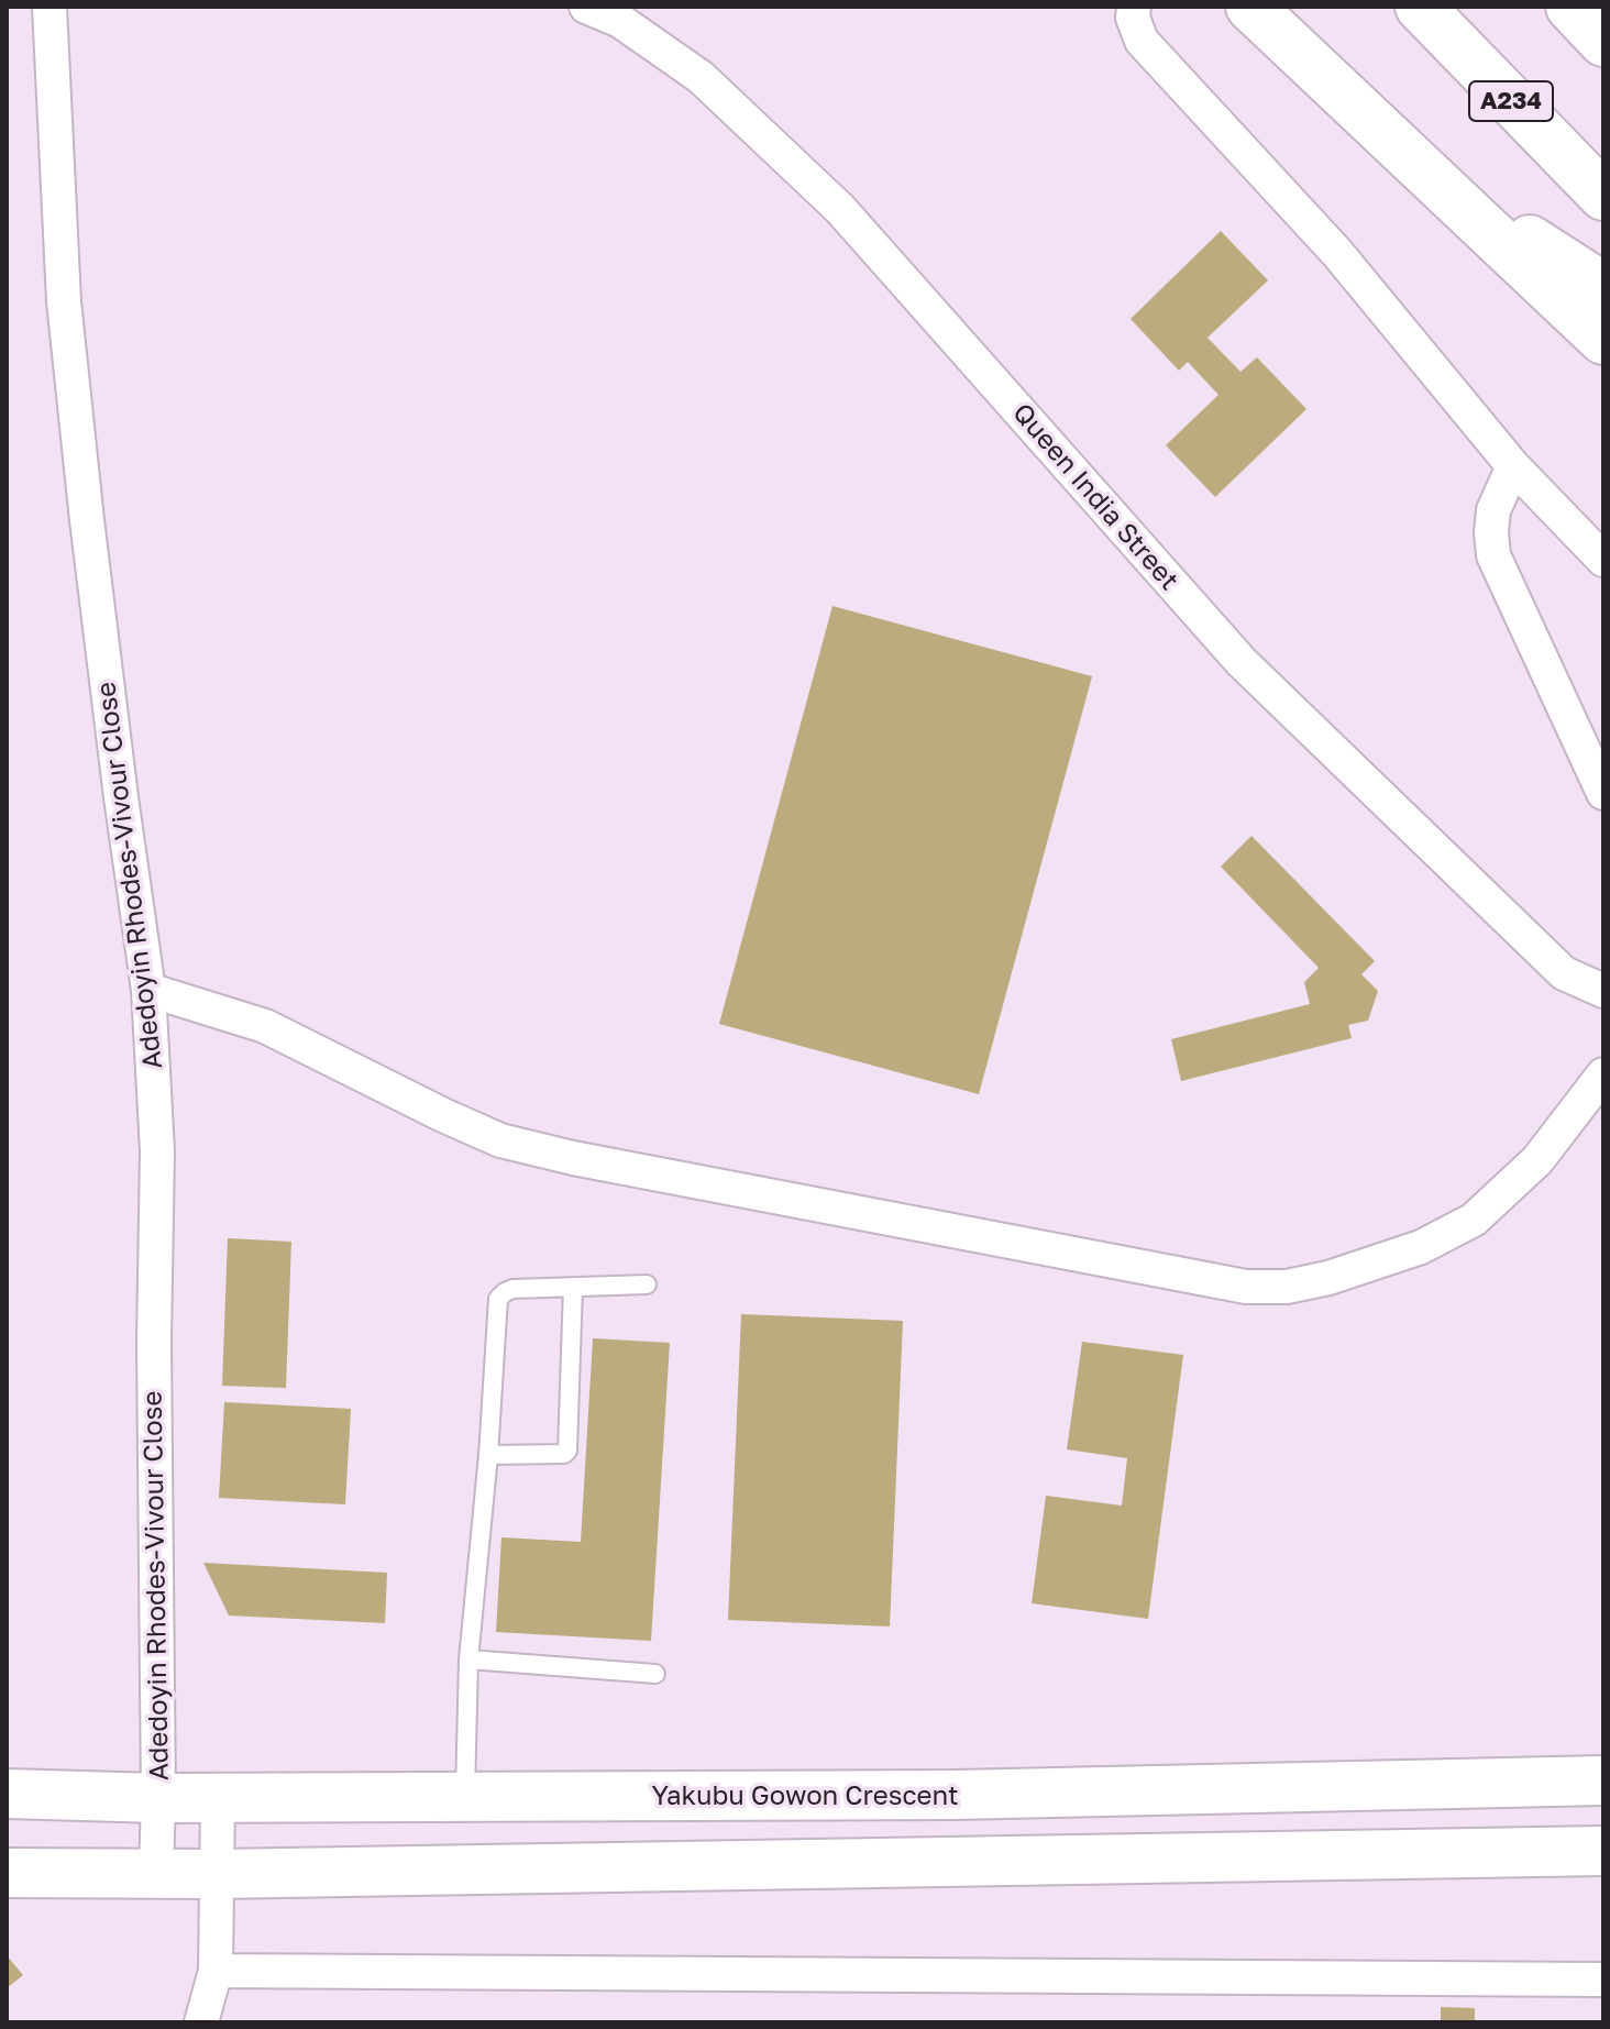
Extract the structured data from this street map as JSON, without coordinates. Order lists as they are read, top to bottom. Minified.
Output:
{"streets":{"main road":["A234","Yakubu Gowon Crescent"],"street":["Queen India Street","Adedoyin Rhodes-Vivour Close"]},"crossings":[["Adedoyin Rhodes-Vivour Close","Yakubu Gowon Crescent"]]}
